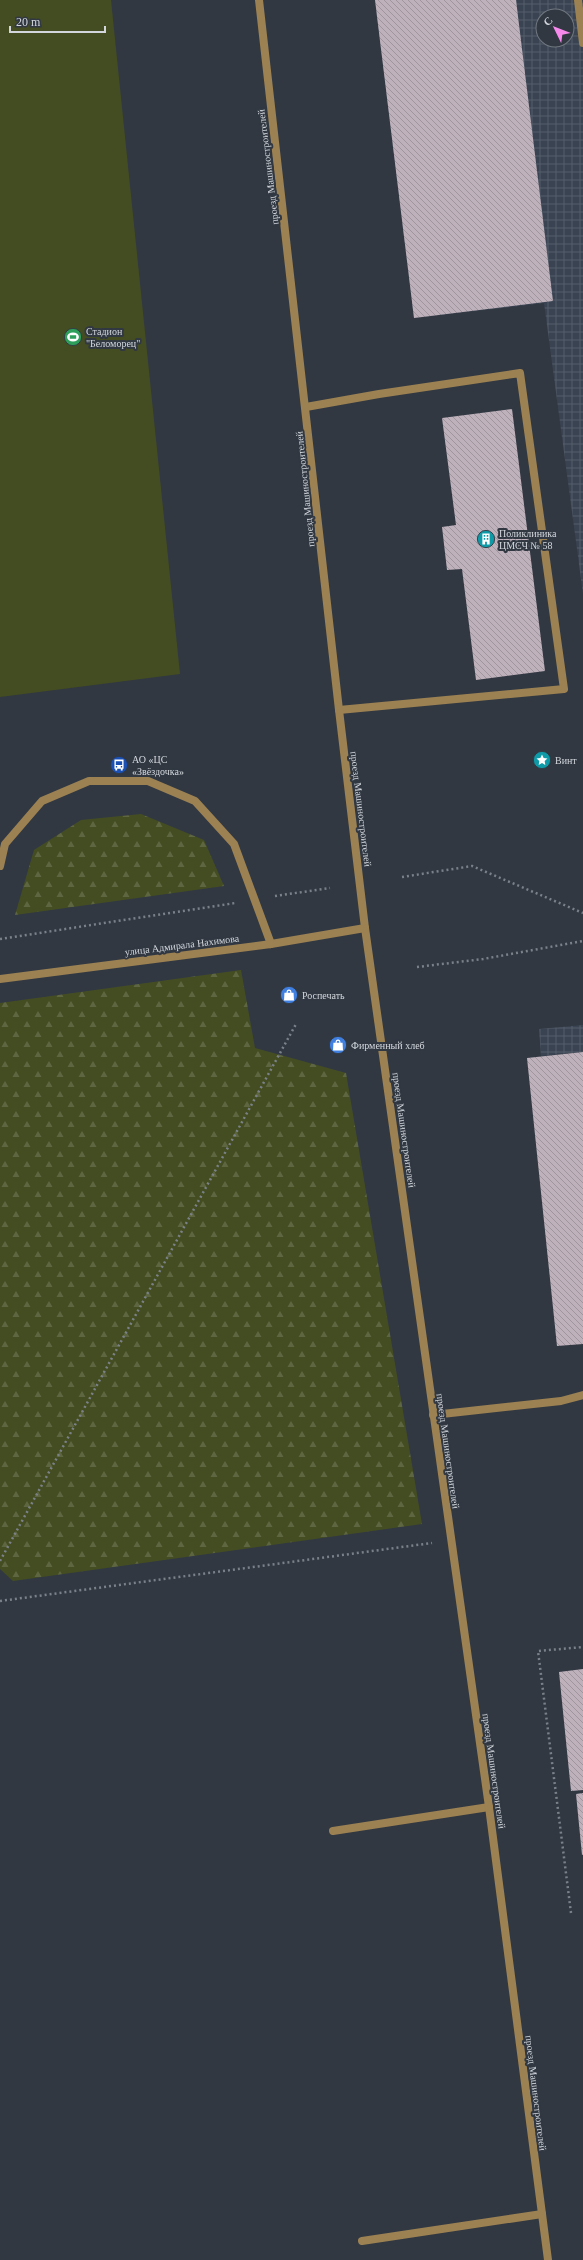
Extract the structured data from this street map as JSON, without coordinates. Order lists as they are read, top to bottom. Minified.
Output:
{"streets":{"street":["проезд Машиностроителей","улица Адмирала Нахимова"]},"crossings":[["проезд Машиностроителей","улица Адмирала Нахимова"]],"places":{"sports":["Стадион \"Беломорец\""],"building":["Поликлиника ЦМСЧ № 58"],"place":["Винт"],"bus stop":["АО «ЦС «Звёздочка»"],"shop":["Роспечать","Фирменный хлеб"]},"scale_bar":"20 m","north":"top left"}
